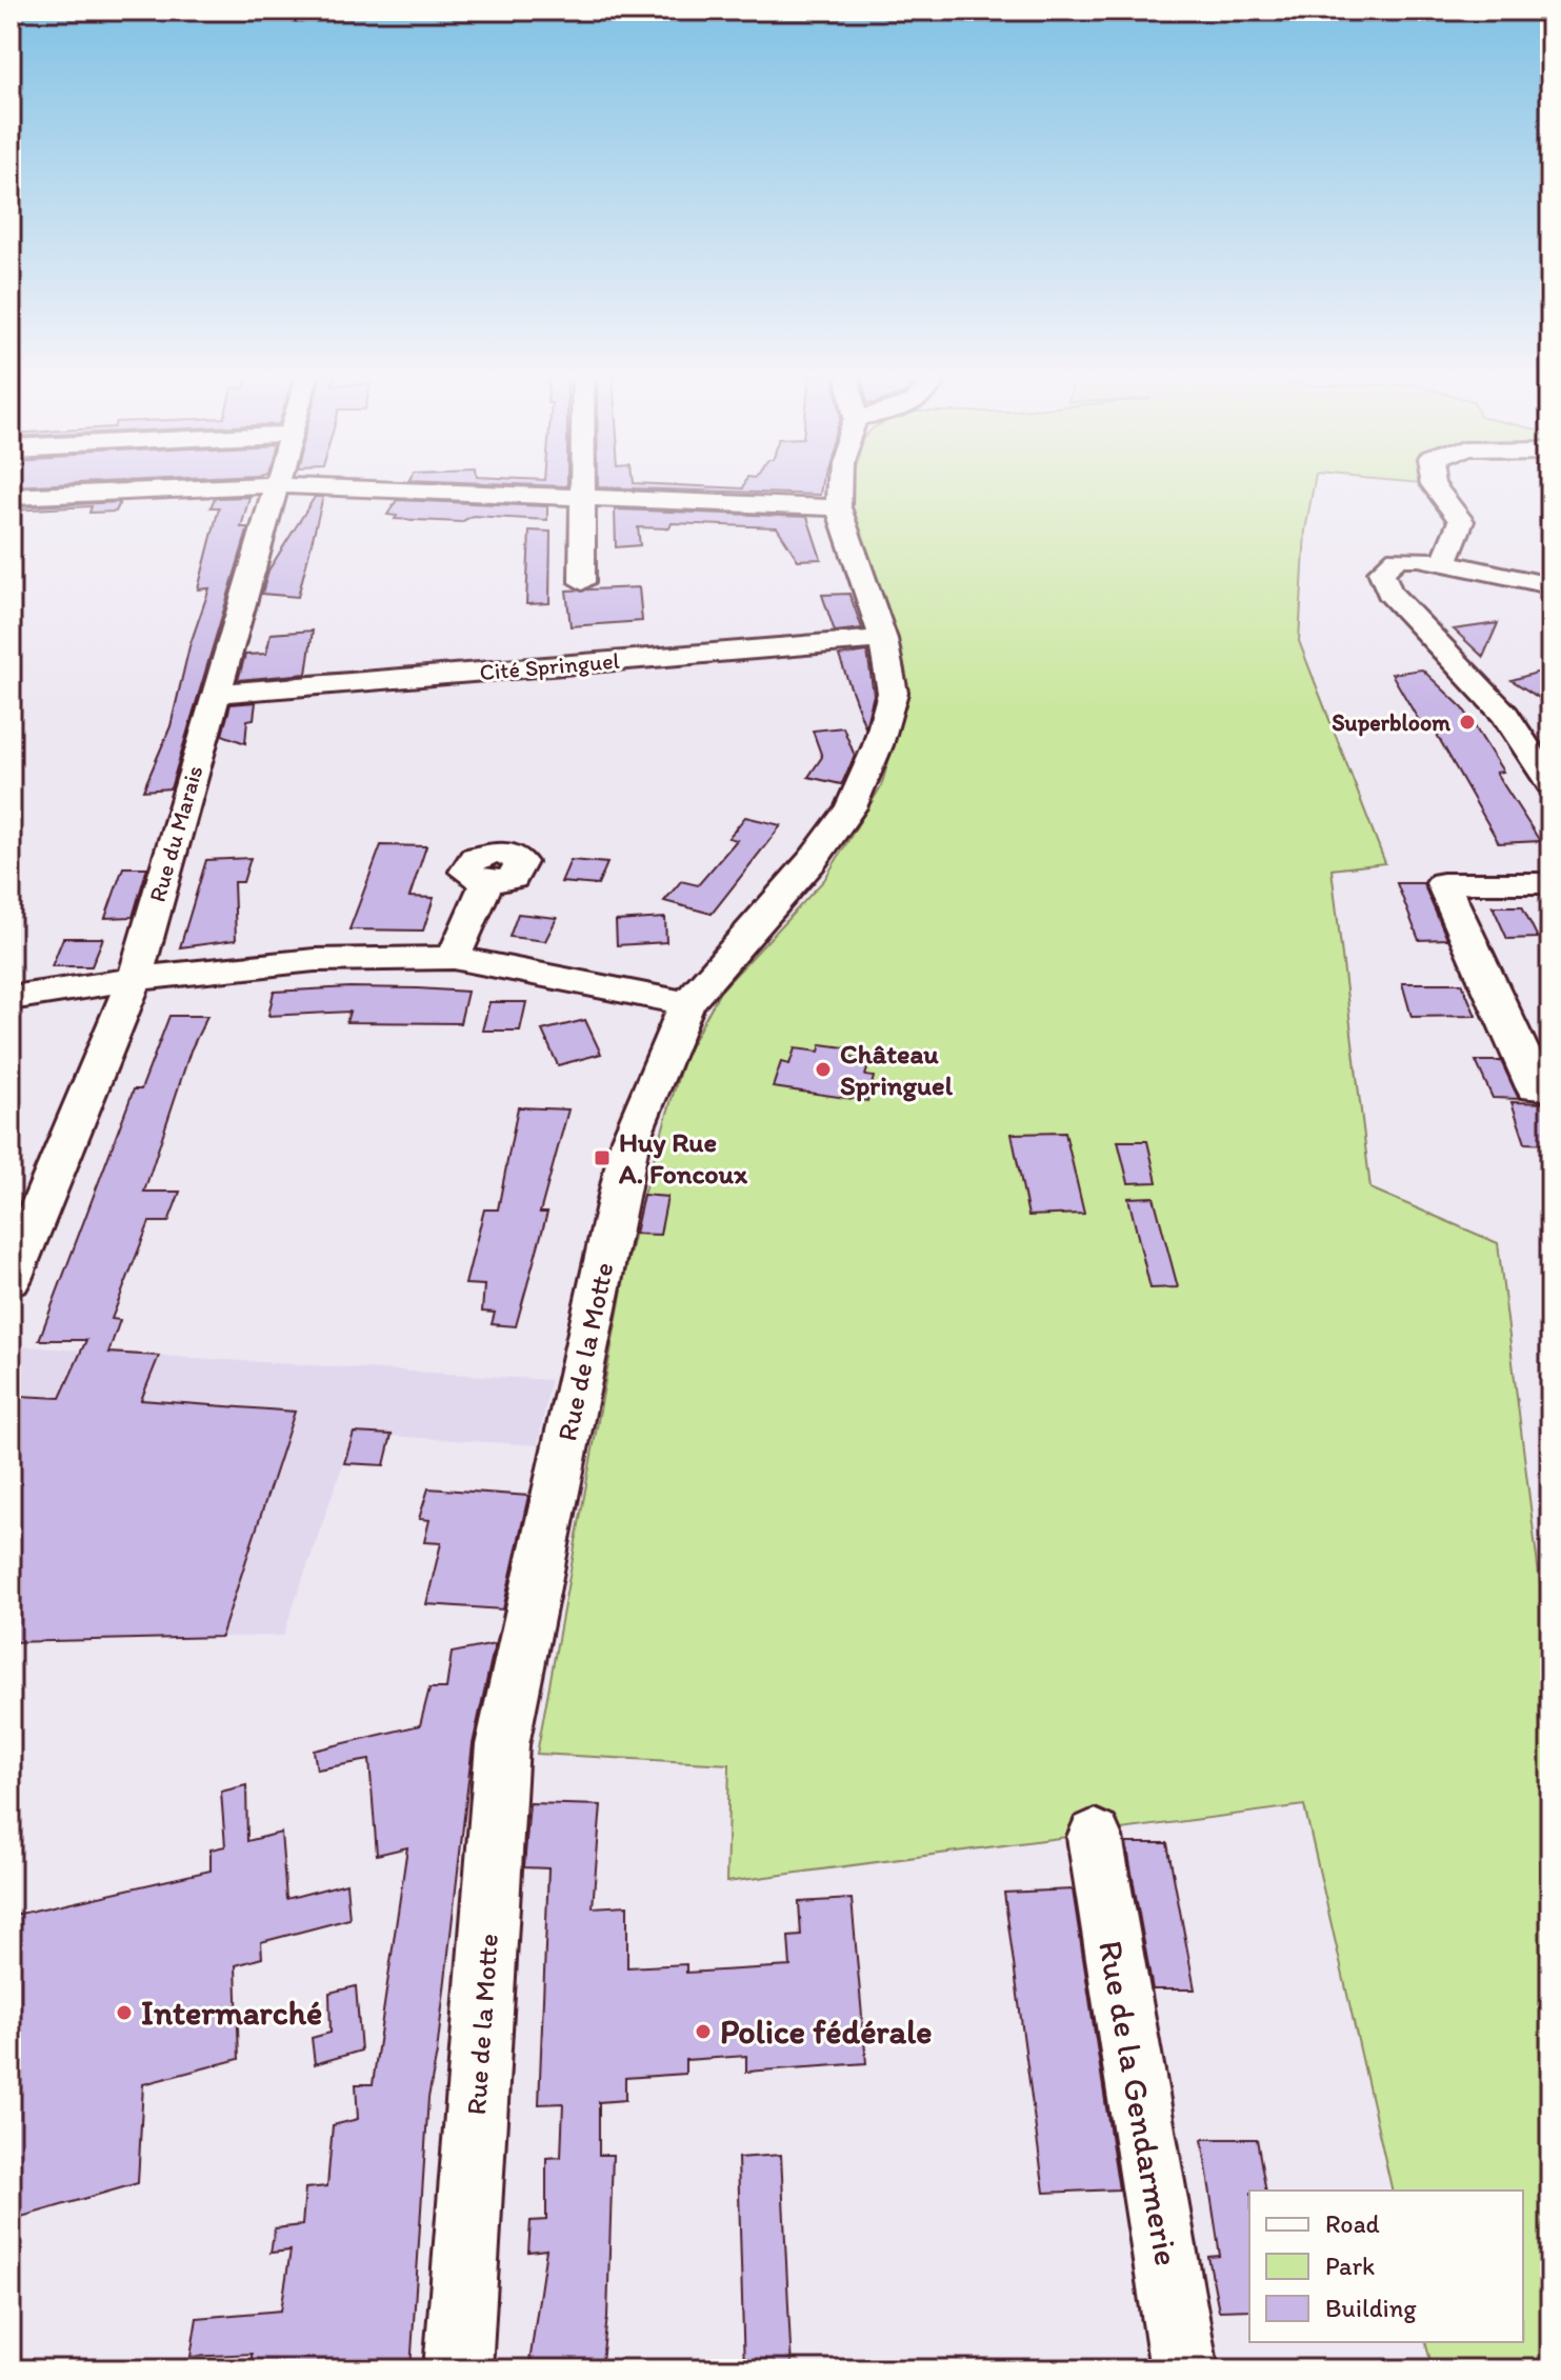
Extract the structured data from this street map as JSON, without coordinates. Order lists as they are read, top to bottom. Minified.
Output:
{"streets":{"street":["Cité Springuel","Rue du Marais","Rue de la Motte","Rue de la Gendarmerie"]},"crossings":[["Cité Springuel","Rue du Marais"],["Cité Springuel","Rue de la Motte"]],"places":{"other":["Superbloom","Château Springuel","Intermarché","Police fédérale"],"transit":["Huy Rue A. Foncoux"]},"legend":["Road","Park","Building"]}
